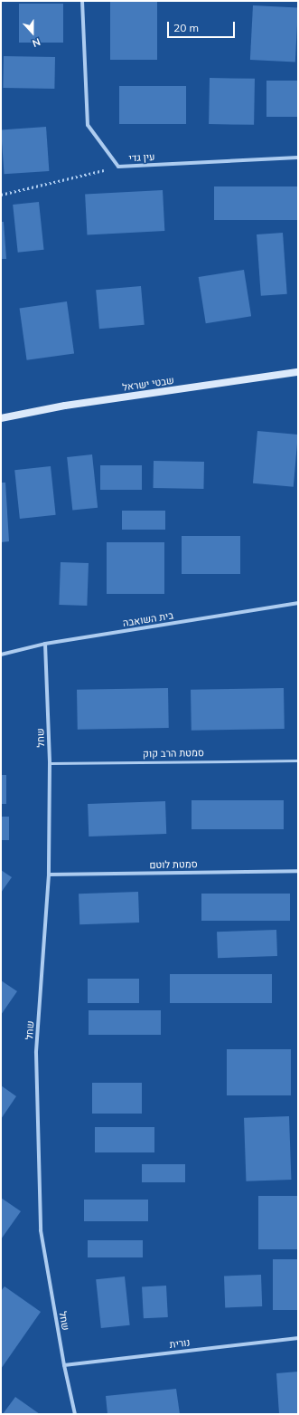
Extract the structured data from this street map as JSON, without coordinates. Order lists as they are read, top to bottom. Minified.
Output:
{"streets":{"street":["עין גדי","שבטי ישראל","בית השואבה","שחל","סמטת לוטם","נורית"],"lane":["סמטת הרב קוק"]},"crossings":[["בית השואבה","שחל"],["שחל","סמטת הרב קוק"],["שחל","סמטת לוטם"],["שחל","נורית"]],"scale_bar":"20 m","north":"bottom"}
